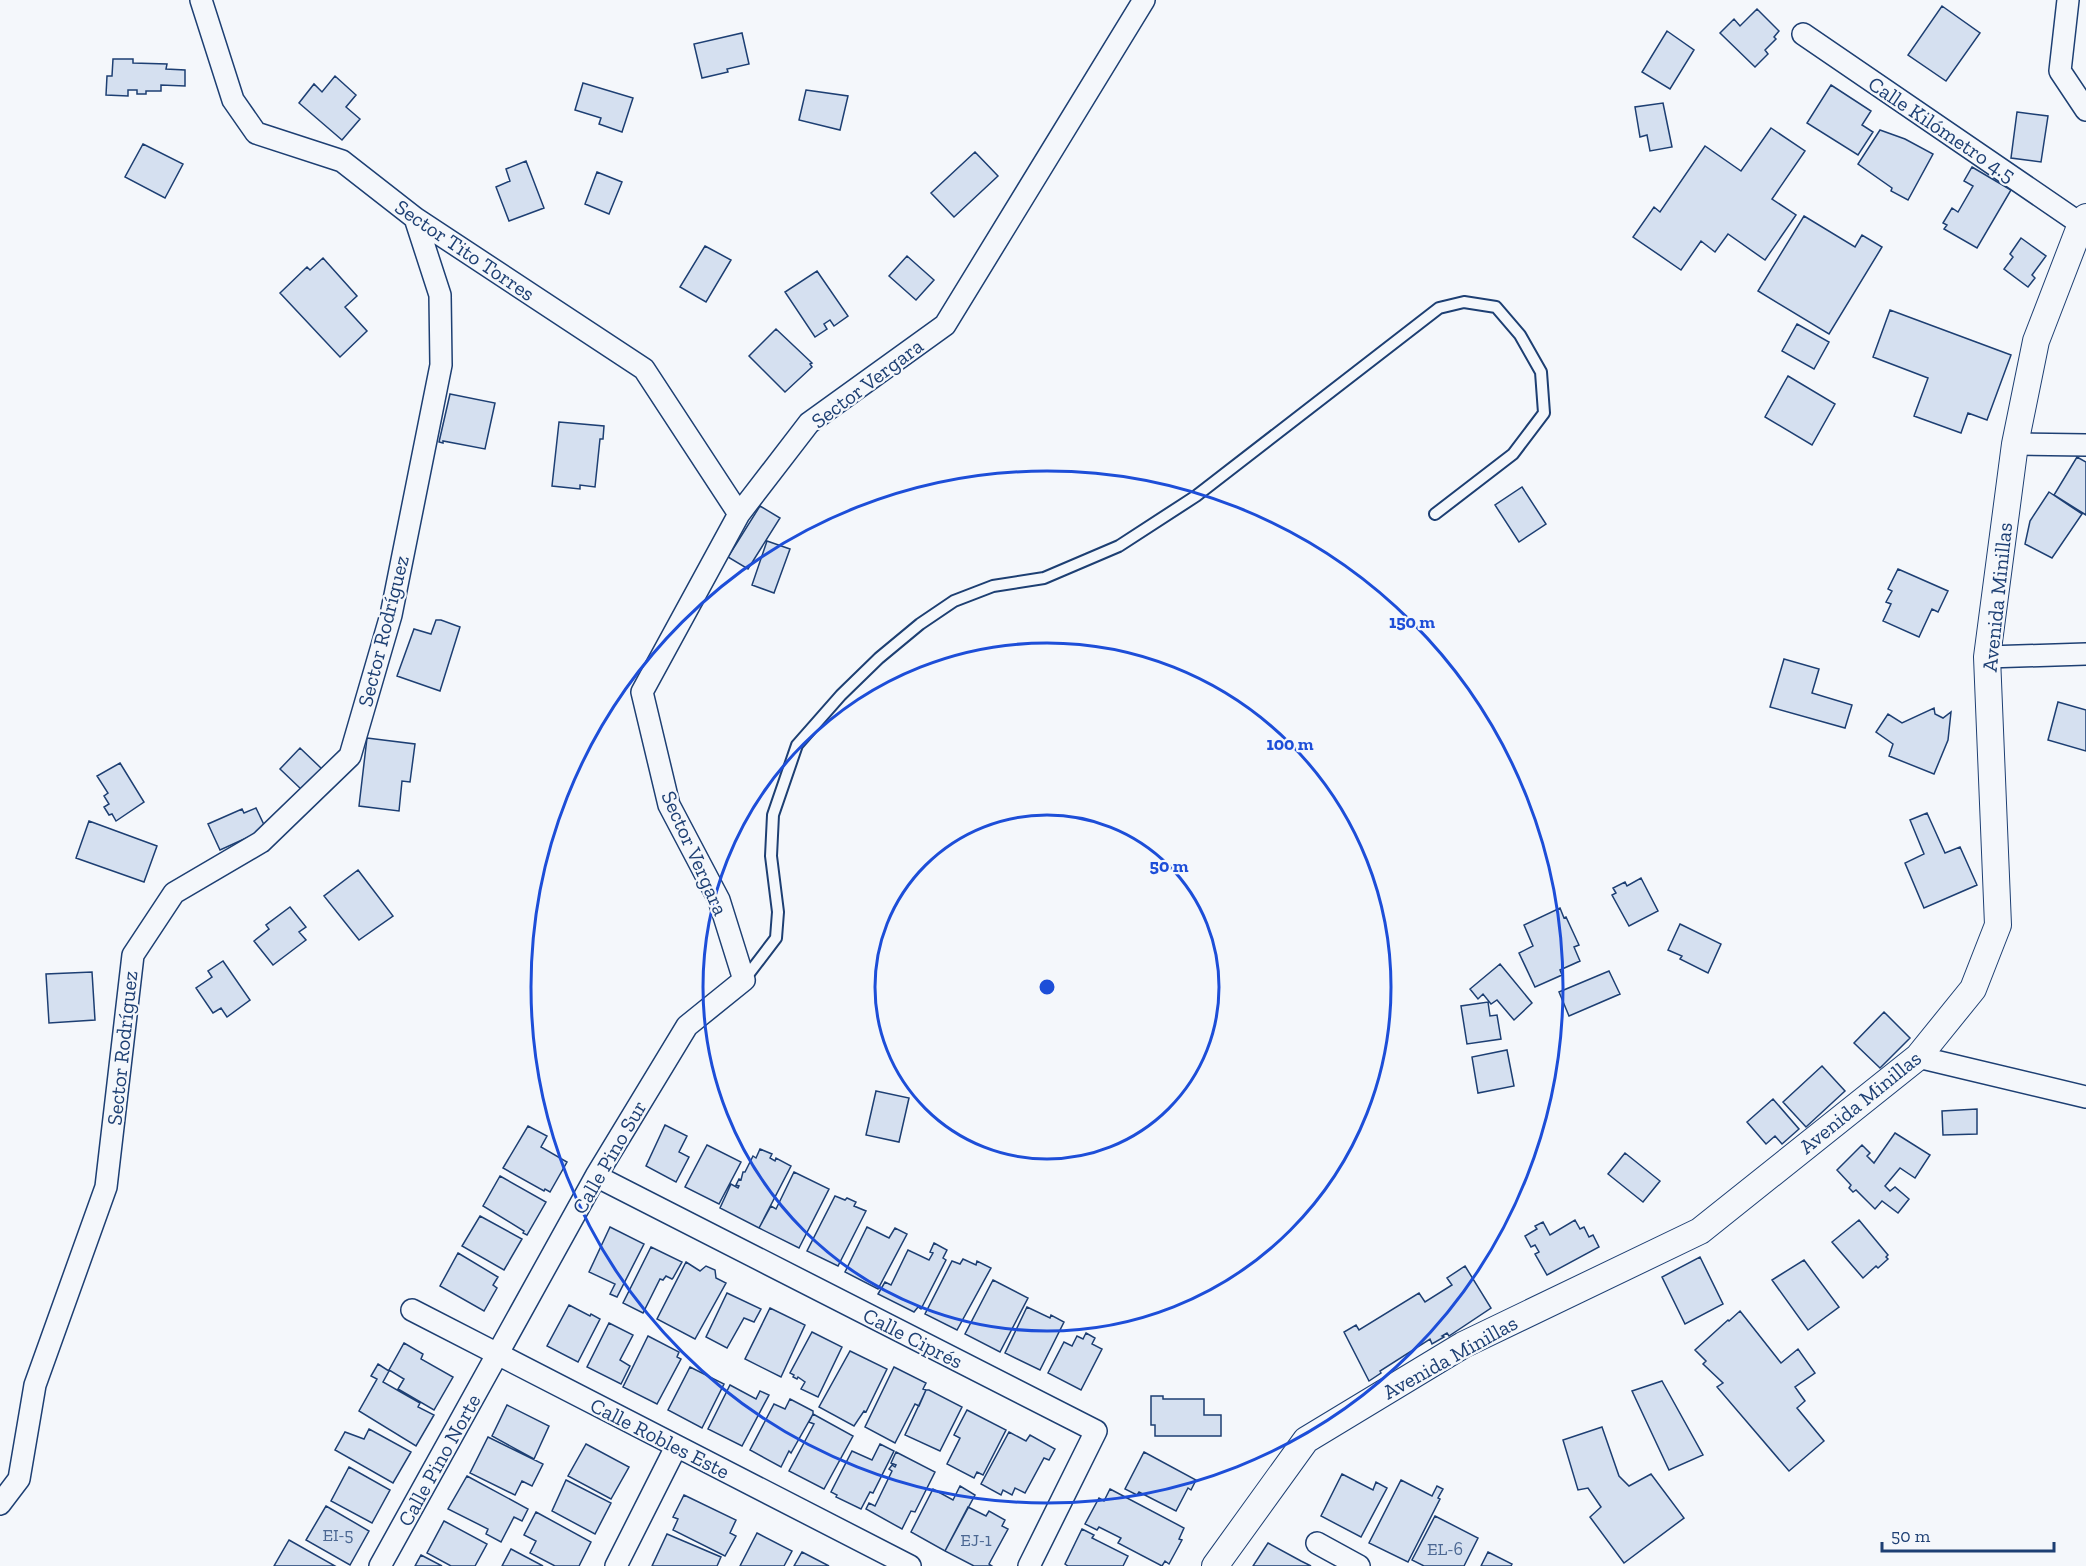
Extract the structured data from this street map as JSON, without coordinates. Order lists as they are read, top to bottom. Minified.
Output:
{"streets":{"street":["Calle Kilómetro 4.5","Sector Tito Torres","Sector Vergara","Avenida Minillas","Sector Rodríguez","Calle Pino Sur","Calle Ciprés","Calle Robles Este","Calle Pino Norte"]},"crossings":[["Calle Kilómetro 4.5","Avenida Minillas"],["Sector Tito Torres","Sector Vergara"],["Sector Tito Torres","Sector Rodríguez"],["Sector Vergara","Calle Pino Sur"],["Calle Pino Sur","Calle Ciprés"],["Calle Pino Sur","Calle Robles Este"],["Calle Pino Sur","Calle Pino Norte"],["Calle Robles Este","Calle Pino Norte"]],"house_numbers":["EI-5","EJ-1","EL-6"],"scale_bar":"50 m","rings":["150 m","100 m","50 m"]}
